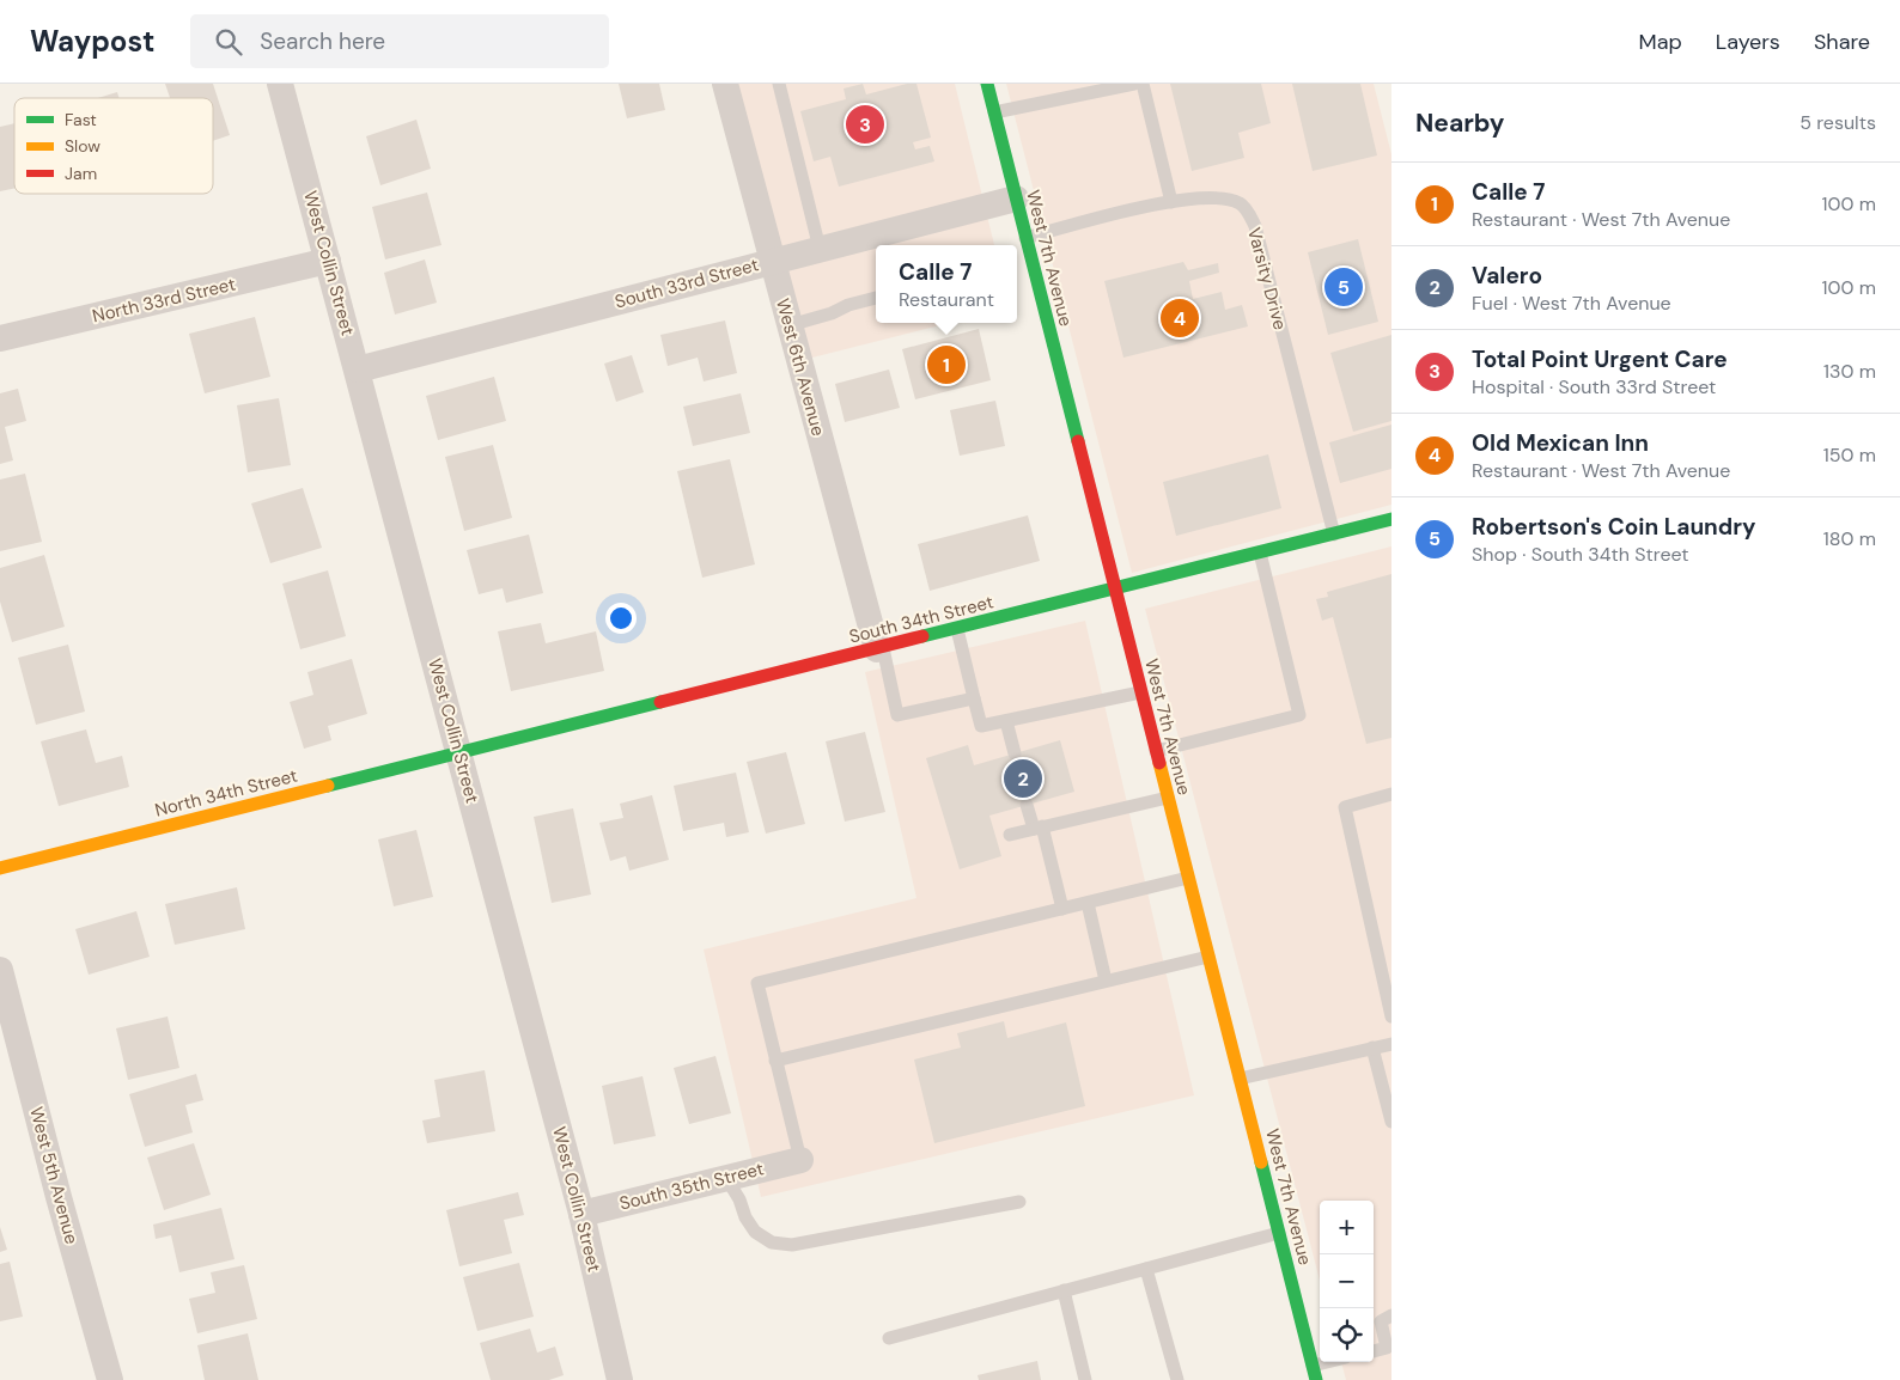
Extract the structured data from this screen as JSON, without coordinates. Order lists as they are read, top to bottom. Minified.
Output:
{"streets":{"street":["West 7th Avenue","West Collin Street","South 33rd Street","North 33rd Street","West 6th Avenue","South 34th Street","North 34th Street","West 5th Avenue","South 35th Street"],"lane":["Varsity Drive"]},"crossings":[["West 7th Avenue","Varsity Drive"],["West 7th Avenue","South 33rd Street"],["West 7th Avenue","South 34th Street"],["West Collin Street","South 33rd Street"],["West Collin Street","North 33rd Street"],["West Collin Street","South 34th Street"],["West Collin Street","North 34th Street"],["West Collin Street","South 35th Street"],["Varsity Drive","South 34th Street"],["South 33rd Street","West 6th Avenue"],["West 6th Avenue","South 34th Street"],["South 34th Street","North 34th Street"]],"legend":["Fast","Slow","Jam"],"page":{"header":"Waypost","search":"Search here","nav":["Map","Layers","Share"],"heading":["Nearby","5 results"],"pins":["3","5","4","1","2"],"list":[{"mark":"1","name":"Calle 7","note":"Restaurant · West 7th Avenue","value":"100 m"},{"mark":"2","name":"Valero","note":"Fuel · West 7th Avenue","value":"100 m"},{"mark":"3","name":"Total Point Urgent Care","note":"Hospital · South 33rd Street","value":"130 m"},{"mark":"4","name":"Old Mexican Inn","note":"Restaurant · West 7th Avenue","value":"150 m"},{"mark":"5","name":"Robertson's Coin Laundry","note":"Shop · South 34th Street","value":"180 m"}],"popup":["Calle 7","Restaurant"],"map_buttons":["+","−"]}}
